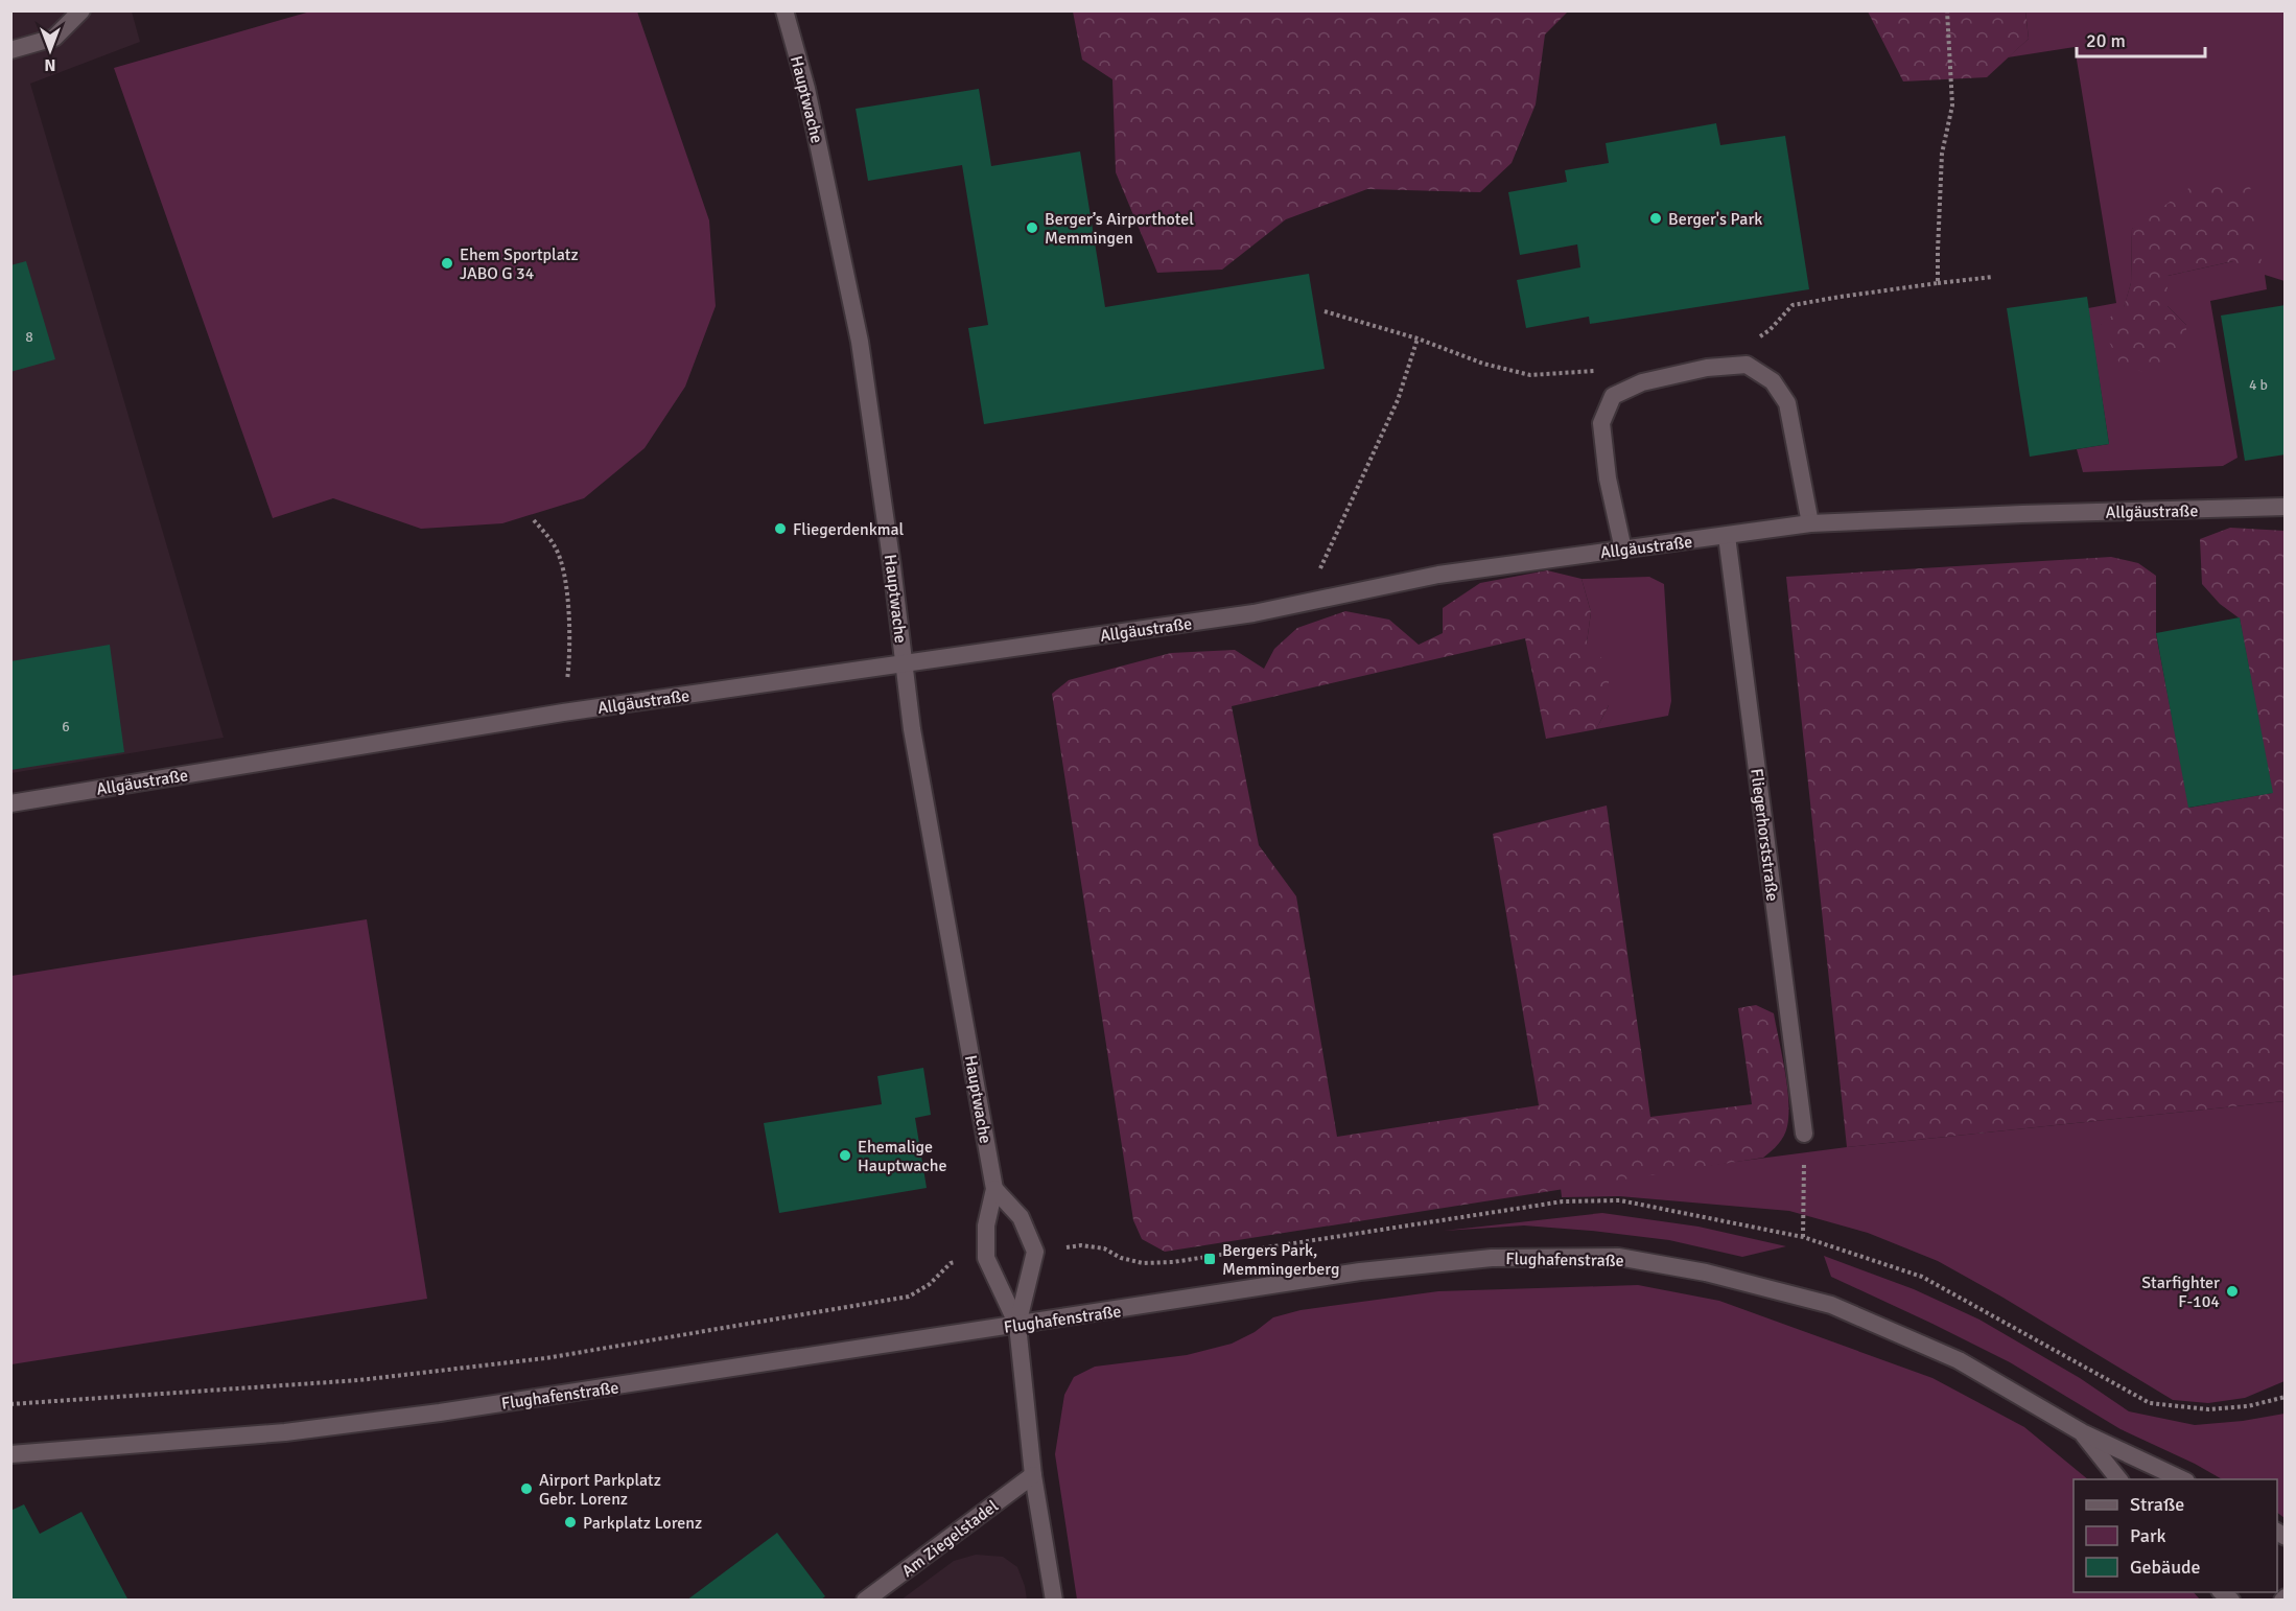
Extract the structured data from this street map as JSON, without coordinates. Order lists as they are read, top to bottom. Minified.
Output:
{"streets":{"street":["Hauptwache","Allgäustraße","Fliegerhorststraße","Flughafenstraße","Am Ziegelstadel"]},"crossings":[["Hauptwache","Allgäustraße"],["Hauptwache","Flughafenstraße"],["Hauptwache","Am Ziegelstadel"],["Allgäustraße","Fliegerhorststraße"]],"places":{"other":["Berger's Park","Berger’s Airporthotel Memmingen","Ehem Sportplatz JABO G 34","Fliegerdenkmal","Ehemalige Hauptwache","Starfighter F-104","Airport Parkplatz Gebr. Lorenz","Parkplatz Lorenz"],"transit":["Bergers Park, Memmingerberg"]},"house_numbers":["8","4 b","6"],"legend":["Straße","Park","Gebäude"],"scale_bar":"20 m","north":"bottom"}
